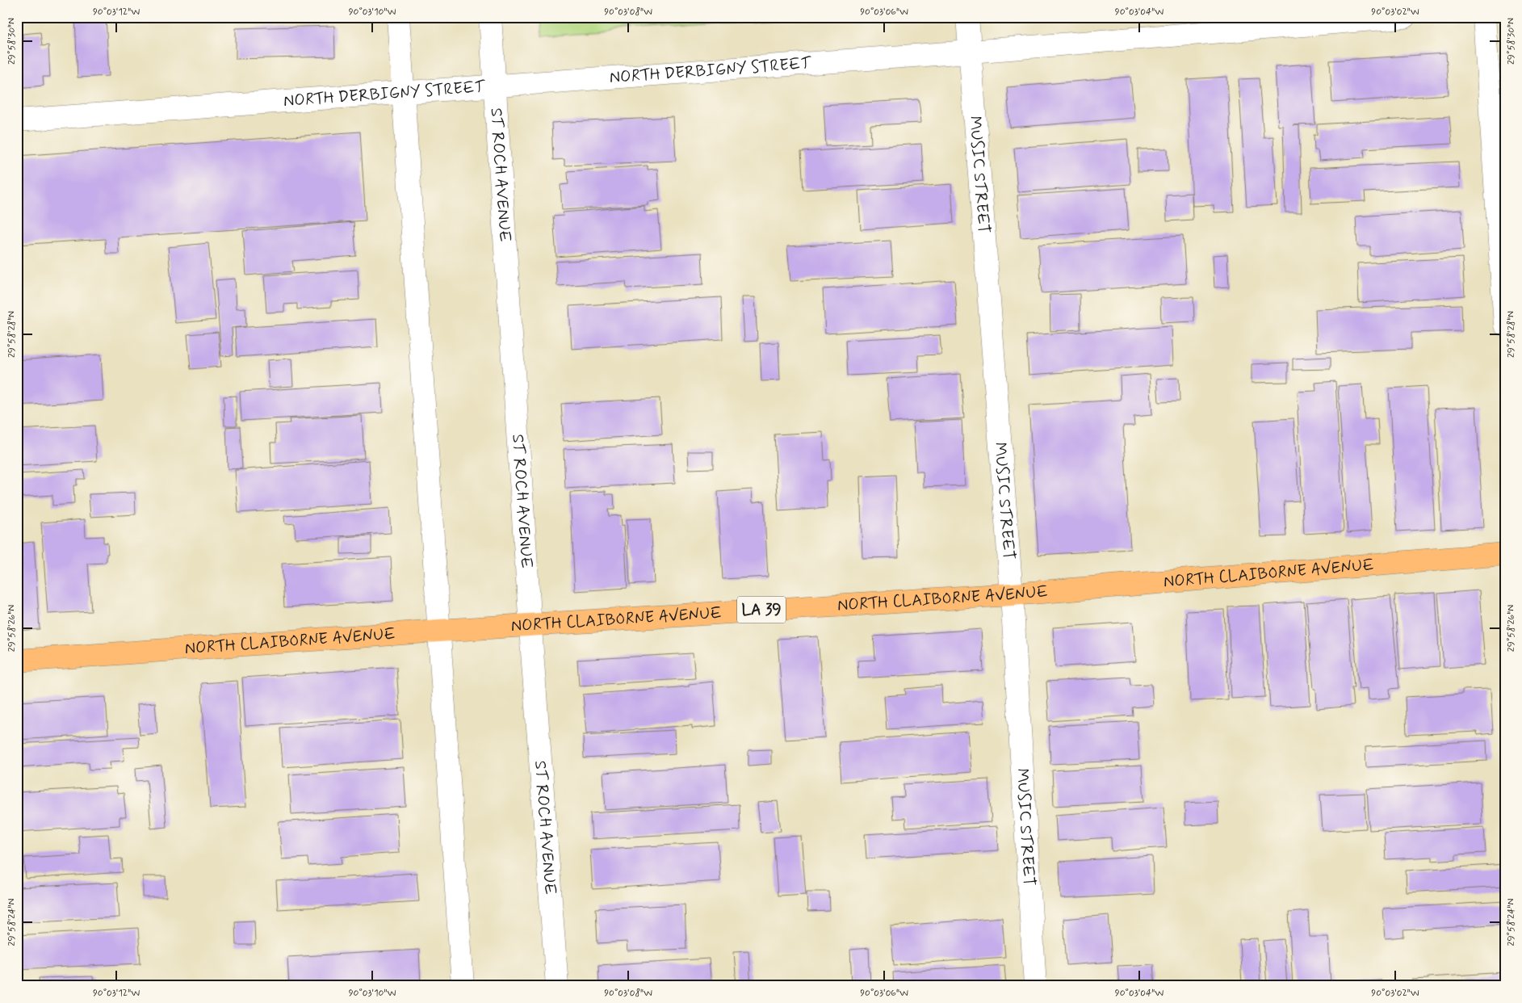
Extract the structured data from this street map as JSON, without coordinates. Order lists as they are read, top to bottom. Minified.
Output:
{"streets":{"main road":["NORTH CLAIBORNE AVENUE","LA 39"],"street":["NORTH DERBIGNY STREET","ST ROCH AVENUE","MUSIC STREET"]},"crossings":[["NORTH DERBIGNY STREET","ST ROCH AVENUE"],["NORTH DERBIGNY STREET","MUSIC STREET"],["ST ROCH AVENUE","NORTH CLAIBORNE AVENUE"],["MUSIC STREET","NORTH CLAIBORNE AVENUE"]],"coordinates":["90°03'12\"W","90°03'10\"W","90°03'08\"W","90°03'06\"W","90°03'04\"W","90°03'02\"W","29°58'30\"N","29°58'28\"N","29°58'26\"N","29°58'24\"N"]}
